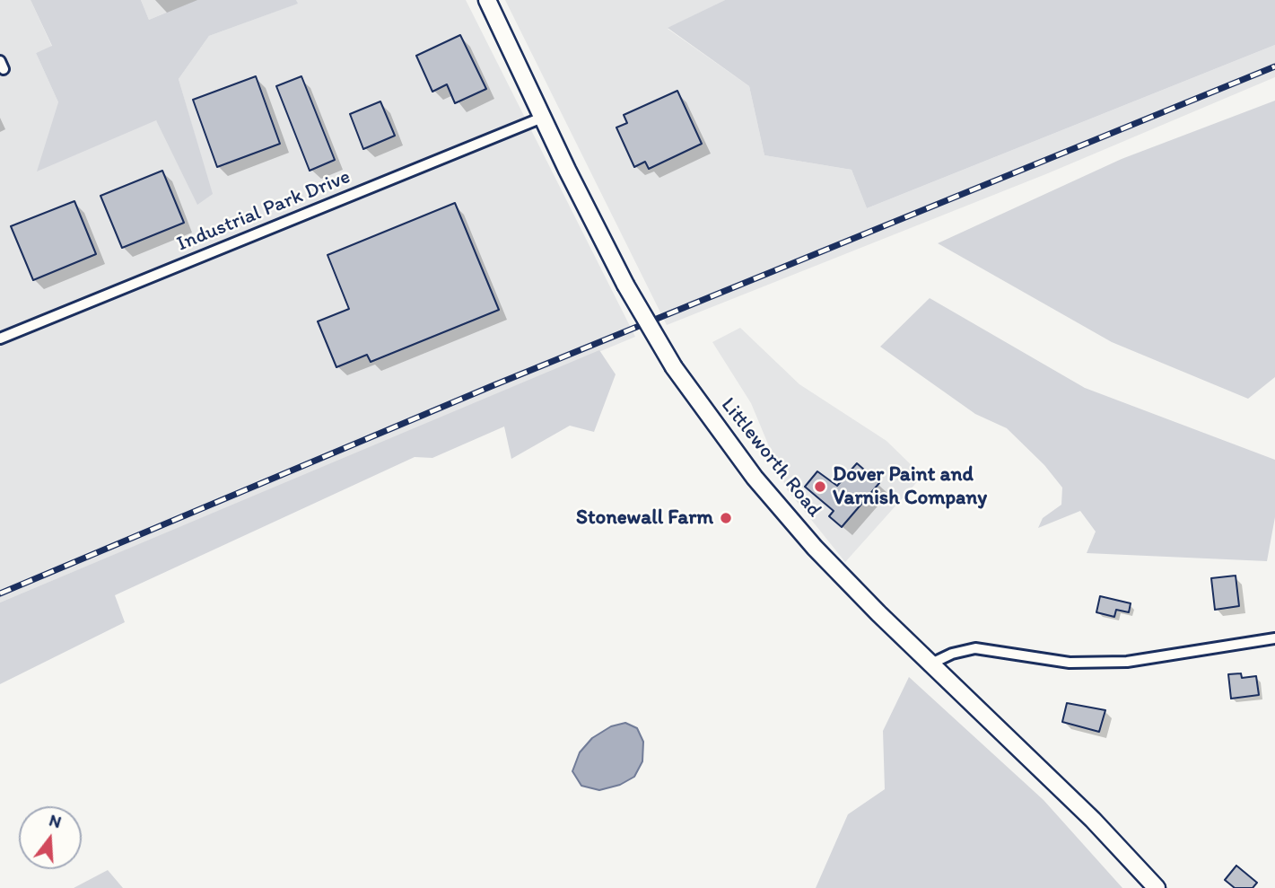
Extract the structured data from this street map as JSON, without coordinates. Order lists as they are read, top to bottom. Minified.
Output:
{"streets":{"main road":["Littleworth Road"],"street":["Industrial Park Drive"]},"crossings":[["Industrial Park Drive","Littleworth Road"]],"places":["Dover Paint and Varnish Company","Stonewall Farm"],"north":"top"}
